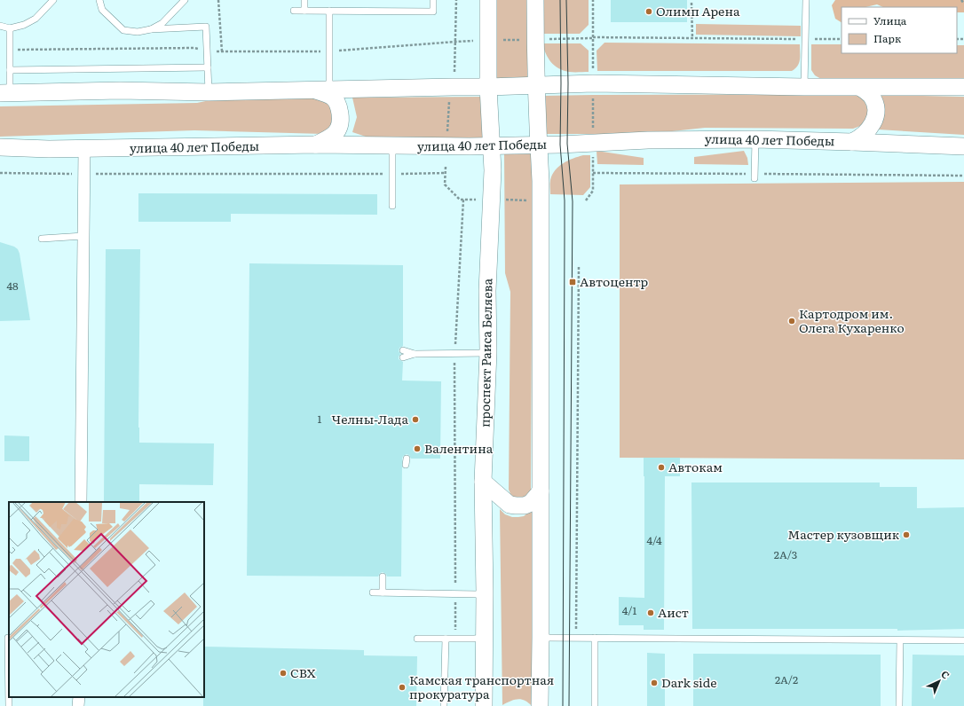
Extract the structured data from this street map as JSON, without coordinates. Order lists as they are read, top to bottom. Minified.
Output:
{"streets":{"street":["улица 40 лет Победы","проспект Раиса Беляева"]},"crossings":[["улица 40 лет Победы","проспект Раиса Беляева"]],"places":{"other":["Олимп Арена","Картодром им. Олега Кухаренко","Челны-Лада","Валентина","Автокам","Мастер кузовщик","Аист","СВХ","Dark side","Камская транспортная прокуратура"],"transit":["Автоцентр"]},"house_numbers":["48","1","4/4","2А/3","4/1","2А/2"],"legend":["Улица","Парк"],"north":"top right"}
